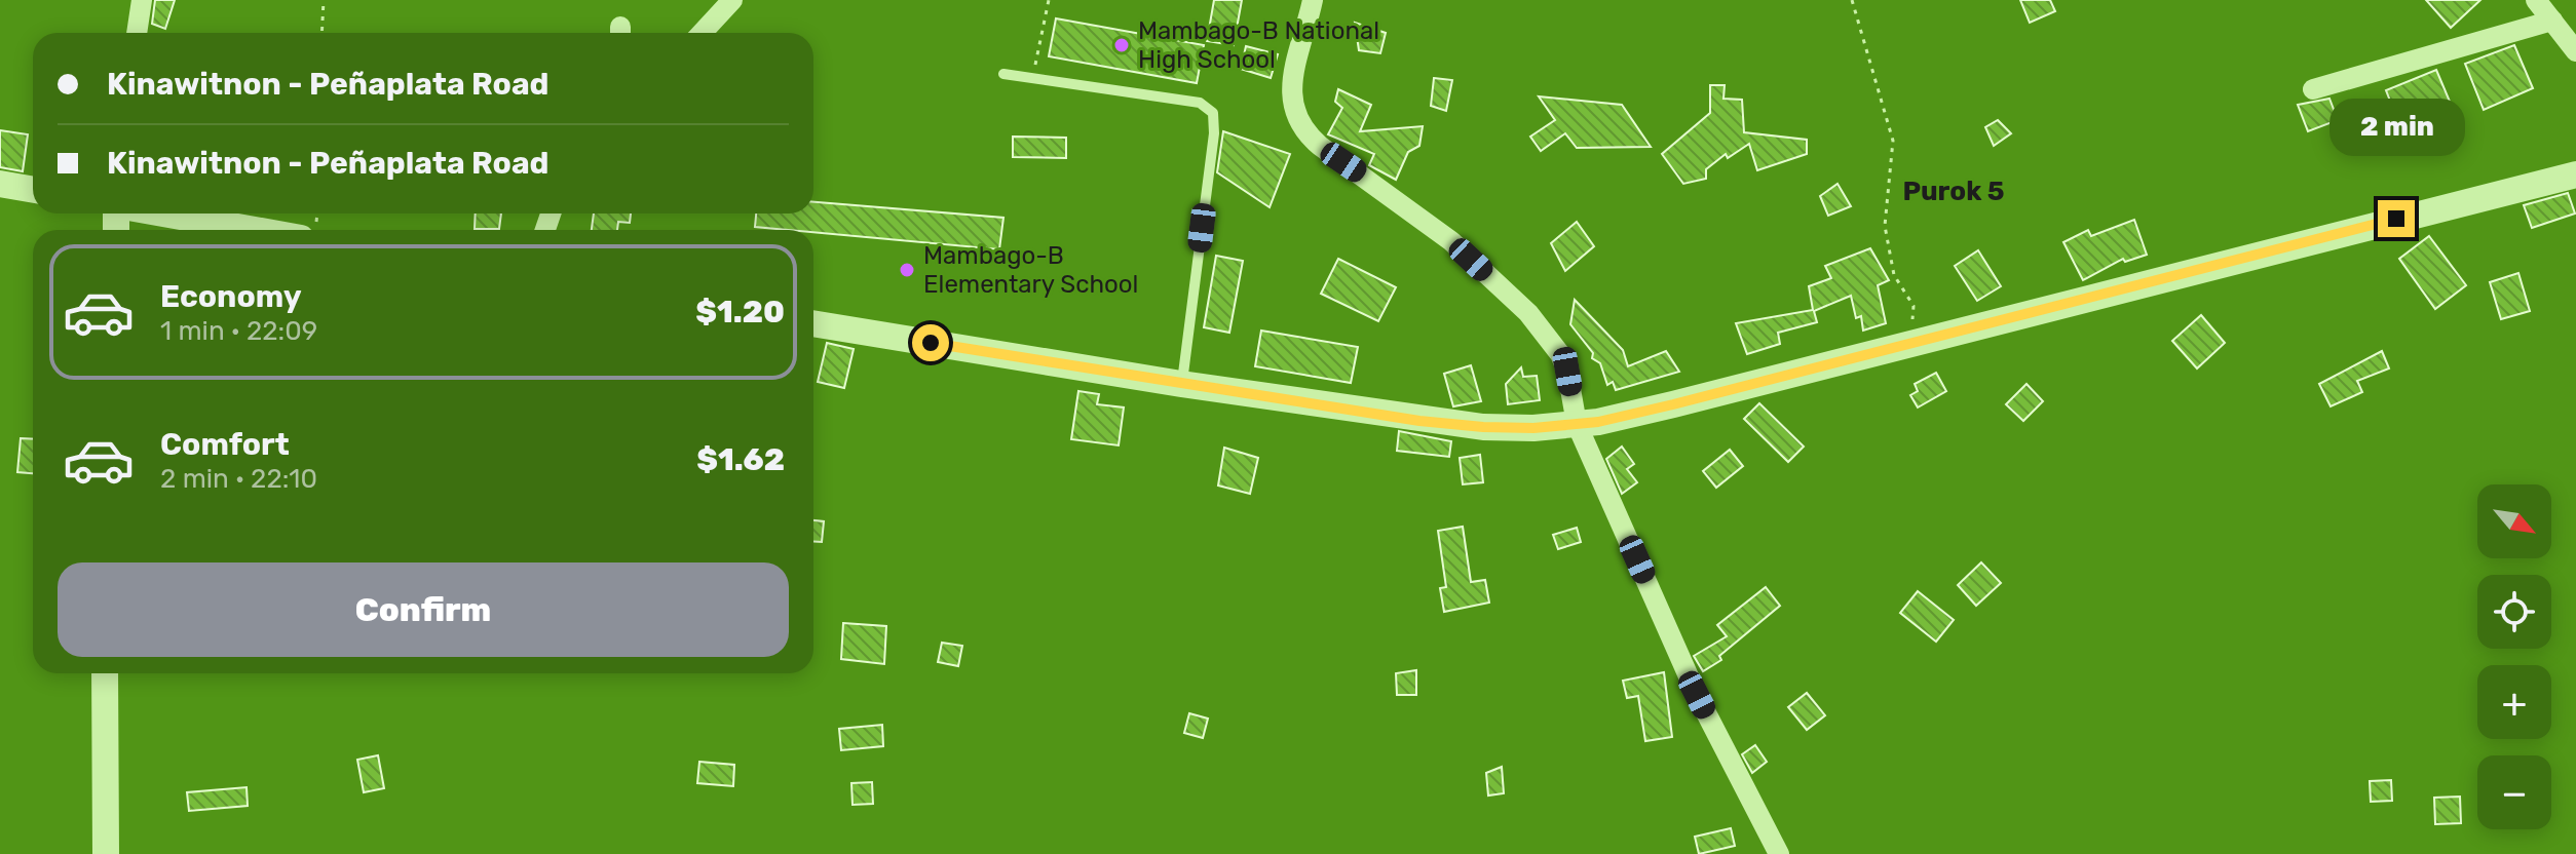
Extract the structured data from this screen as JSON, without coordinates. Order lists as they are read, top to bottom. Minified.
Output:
{"districts":["Purok 5"],"places":["Mambago-B National High School","Mambago-B Elementary School"],"north":"bottom right","page":{"banner":["Kinawitnon - Peñaplata Road","Kinawitnon - Peñaplata Road"],"bubble":"2 min","list":[{"name":"Economy","note":"1 min · 22:09","value":"$1.20"},{"name":"Comfort","note":"2 min · 22:10","value":"$1.62"}],"map_buttons":["+","−"],"buttons":"Confirm"}}
